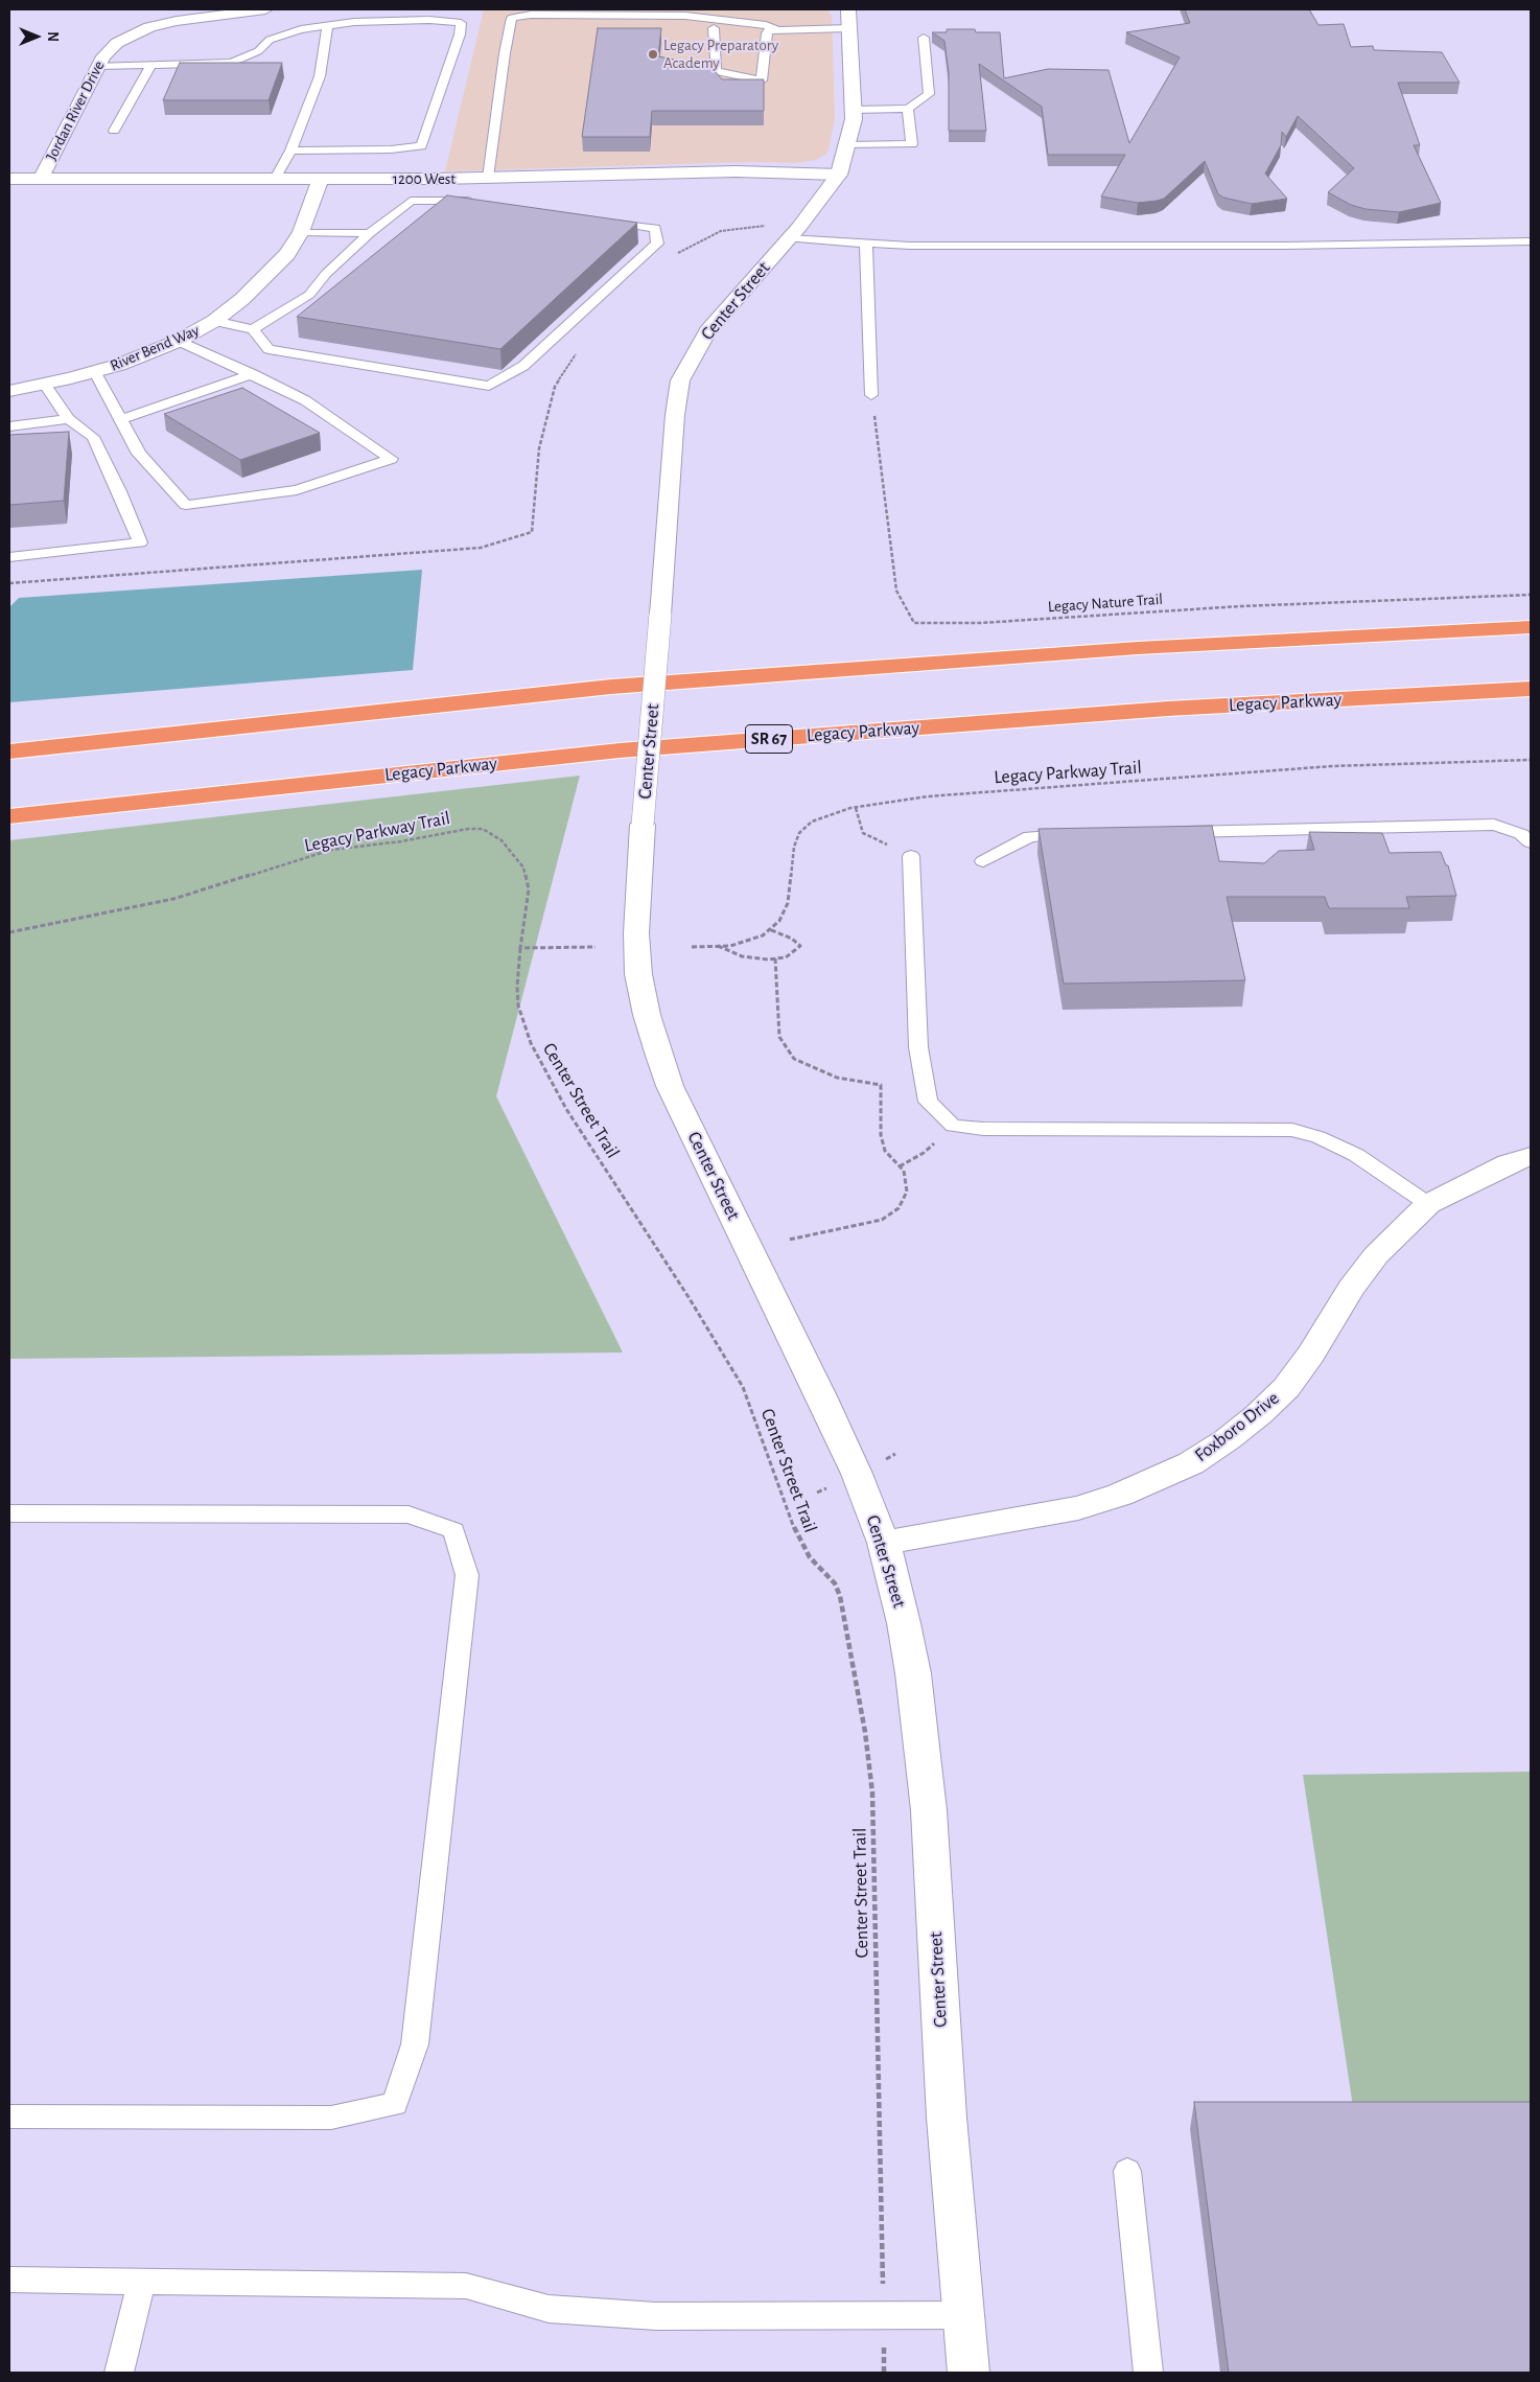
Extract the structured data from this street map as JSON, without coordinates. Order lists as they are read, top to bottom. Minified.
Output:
{"streets":{"highway":["Legacy Parkway","SR 67"],"street":["Jordan River Drive","1200 West","Center Street","River Bend Way","Foxboro Drive"],"path":["Legacy Nature Trail","Legacy Parkway Trail","Center Street Trail"]},"crossings":[["Jordan River Drive","1200 West"],["1200 West","Center Street"],["1200 West","River Bend Way"],["Center Street","Foxboro Drive"],["Legacy Parkway Trail","Center Street Trail"]],"places":["Legacy Preparatory Academy"],"north":"right"}
